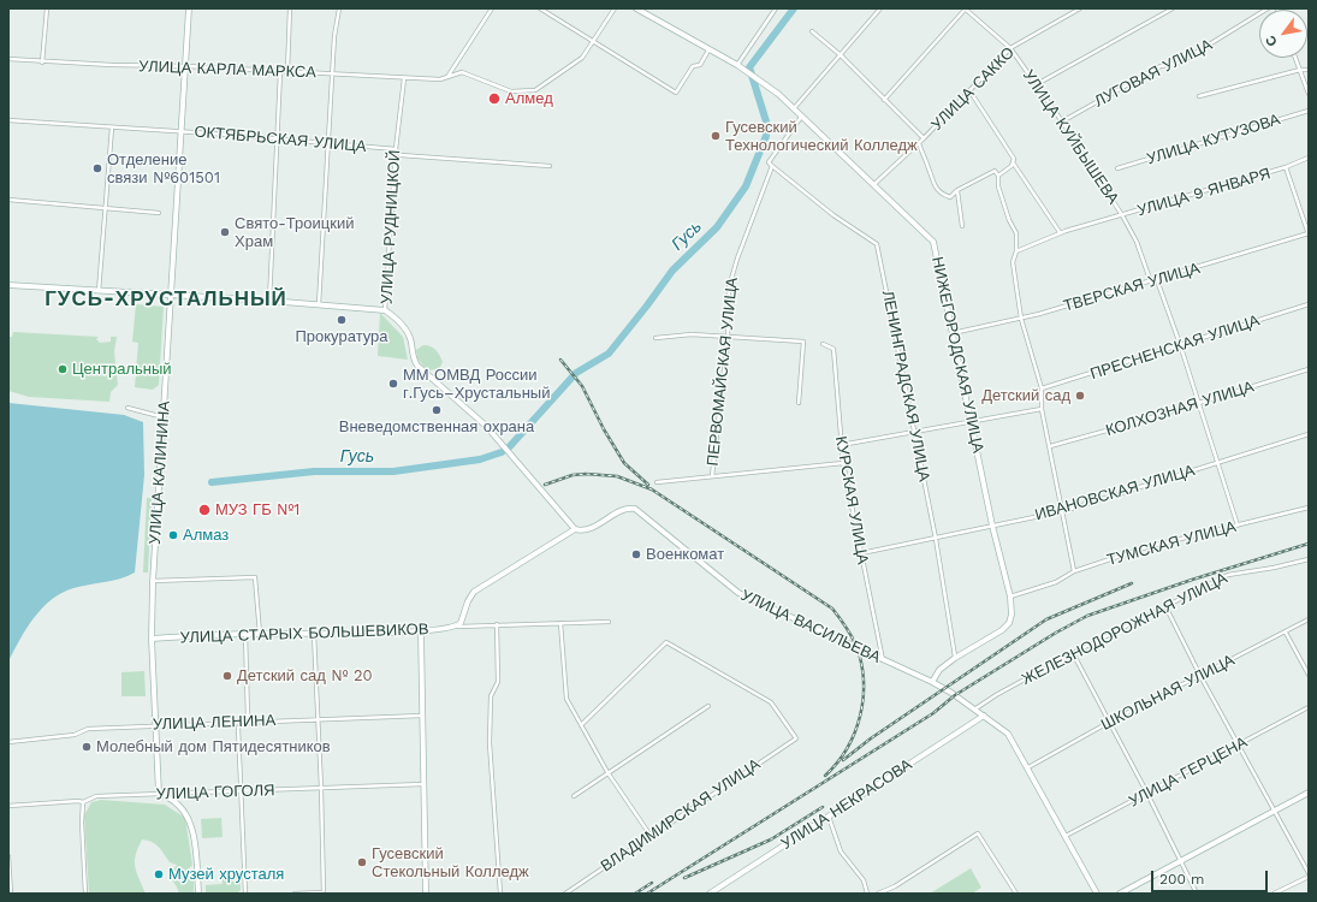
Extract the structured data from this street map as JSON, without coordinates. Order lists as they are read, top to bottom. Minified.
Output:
{"streets":{"street":["УЛИЦА КАРЛА МАРКСА","ЛУГОВАЯ УЛИЦА","УЛИЦА САККО","УЛИЦА КУЙБЫШЕВА","ОКТЯБРЬСКАЯ УЛИЦА","УЛИЦА КУТУЗОВА","УЛИЦА 9 ЯНВАРЯ","УЛИЦА РУДНИЦКОЙ","ТВЕРСКАЯ УЛИЦА","ПРЕСНЕНСКАЯ УЛИЦА","НИЖЕГОРОДСКАЯ УЛИЦА","ПЕРВОМАЙСКАЯ УЛИЦА","ЛЕНИНГРАДСКАЯ УЛИЦА","КОЛХОЗНАЯ УЛИЦА","УЛИЦА КАЛИНИНА","ИВАНОВСКАЯ УЛИЦА","КУРСКАЯ УЛИЦА","ТУМСКАЯ УЛИЦА","УЛИЦА ВАСИЛЬЕВА","ЖЕЛЕЗНОДОРОЖНАЯ УЛИЦА","УЛИЦА СТАРЫХ БОЛЬШЕВИКОВ","ШКОЛЬНАЯ УЛИЦА","УЛИЦА ЛЕНИНА","УЛИЦА ГЕРЦЕНА","УЛИЦА ГОГОЛЯ","УЛИЦА НЕКРАСОВА","ВЛАДИМИРСКАЯ УЛИЦА"]},"crossings":[["УЛИЦА КАРЛА МАРКСА","УЛИЦА РУДНИЦКОЙ"],["УЛИЦА КАРЛА МАРКСА","УЛИЦА КАЛИНИНА"],["ЛУГОВАЯ УЛИЦА","УЛИЦА КУЙБЫШЕВА"],["УЛИЦА САККО","УЛИЦА КУЙБЫШЕВА"],["УЛИЦА САККО","НИЖЕГОРОДСКАЯ УЛИЦА"],["УЛИЦА КУЙБЫШЕВА","УЛИЦА 9 ЯНВАРЯ"],["УЛИЦА КУЙБЫШЕВА","ТВЕРСКАЯ УЛИЦА"],["ОКТЯБРЬСКАЯ УЛИЦА","УЛИЦА РУДНИЦКОЙ"],["ОКТЯБРЬСКАЯ УЛИЦА","УЛИЦА КАЛИНИНА"],["УЛИЦА РУДНИЦКОЙ","УЛИЦА ВАСИЛЬЕВА"],["ТВЕРСКАЯ УЛИЦА","НИЖЕГОРОДСКАЯ УЛИЦА"],["НИЖЕГОРОДСКАЯ УЛИЦА","ПЕРВОМАЙСКАЯ УЛИЦА"],["НИЖЕГОРОДСКАЯ УЛИЦА","ЛЕНИНГРАДСКАЯ УЛИЦА"],["НИЖЕГОРОДСКАЯ УЛИЦА","ИВАНОВСКАЯ УЛИЦА"],["НИЖЕГОРОДСКАЯ УЛИЦА","ТУМСКАЯ УЛИЦА"],["НИЖЕГОРОДСКАЯ УЛИЦА","УЛИЦА ВАСИЛЬЕВА"],["ПЕРВОМАЙСКАЯ УЛИЦА","ЛЕНИНГРАДСКАЯ УЛИЦА"],["ЛЕНИНГРАДСКАЯ УЛИЦА","ИВАНОВСКАЯ УЛИЦА"],["УЛИЦА КАЛИНИНА","УЛИЦА СТАРЫХ БОЛЬШЕВИКОВ"],["УЛИЦА КАЛИНИНА","УЛИЦА ЛЕНИНА"],["УЛИЦА КАЛИНИНА","УЛИЦА ГОГОЛЯ"],["ИВАНОВСКАЯ УЛИЦА","КУРСКАЯ УЛИЦА"],["КУРСКАЯ УЛИЦА","УЛИЦА ВАСИЛЬЕВА"],["УЛИЦА ВАСИЛЬЕВА","ЖЕЛЕЗНОДОРОЖНАЯ УЛИЦА"],["УЛИЦА ВАСИЛЬЕВА","ШКОЛЬНАЯ УЛИЦА"],["УЛИЦА ВАСИЛЬЕВА","УЛИЦА ГЕРЦЕНА"],["УЛИЦА ВАСИЛЬЕВА","УЛИЦА НЕКРАСОВА"]],"districts":["ГУСЬ-ХРУСТАЛЬНЫЙ"],"water":["Гусь"],"places":["Алмед","Гусевский Технологический Колледж","Отделение связи №601501","Свято-Троицкий Храм","Прокуратура","Центральный","ММ ОМВД России г.Гусь–Хрустальный","Детский сад","Вневедомственная охрана","МУЗ ГБ №1","Алмаз","Военкомат","Детский сад № 20","Молебный дом Пятидесятников","Гусевский Стекольный Колледж","Музей хрусталя"],"scale_bar":"200 m","north":"bottom left"}
